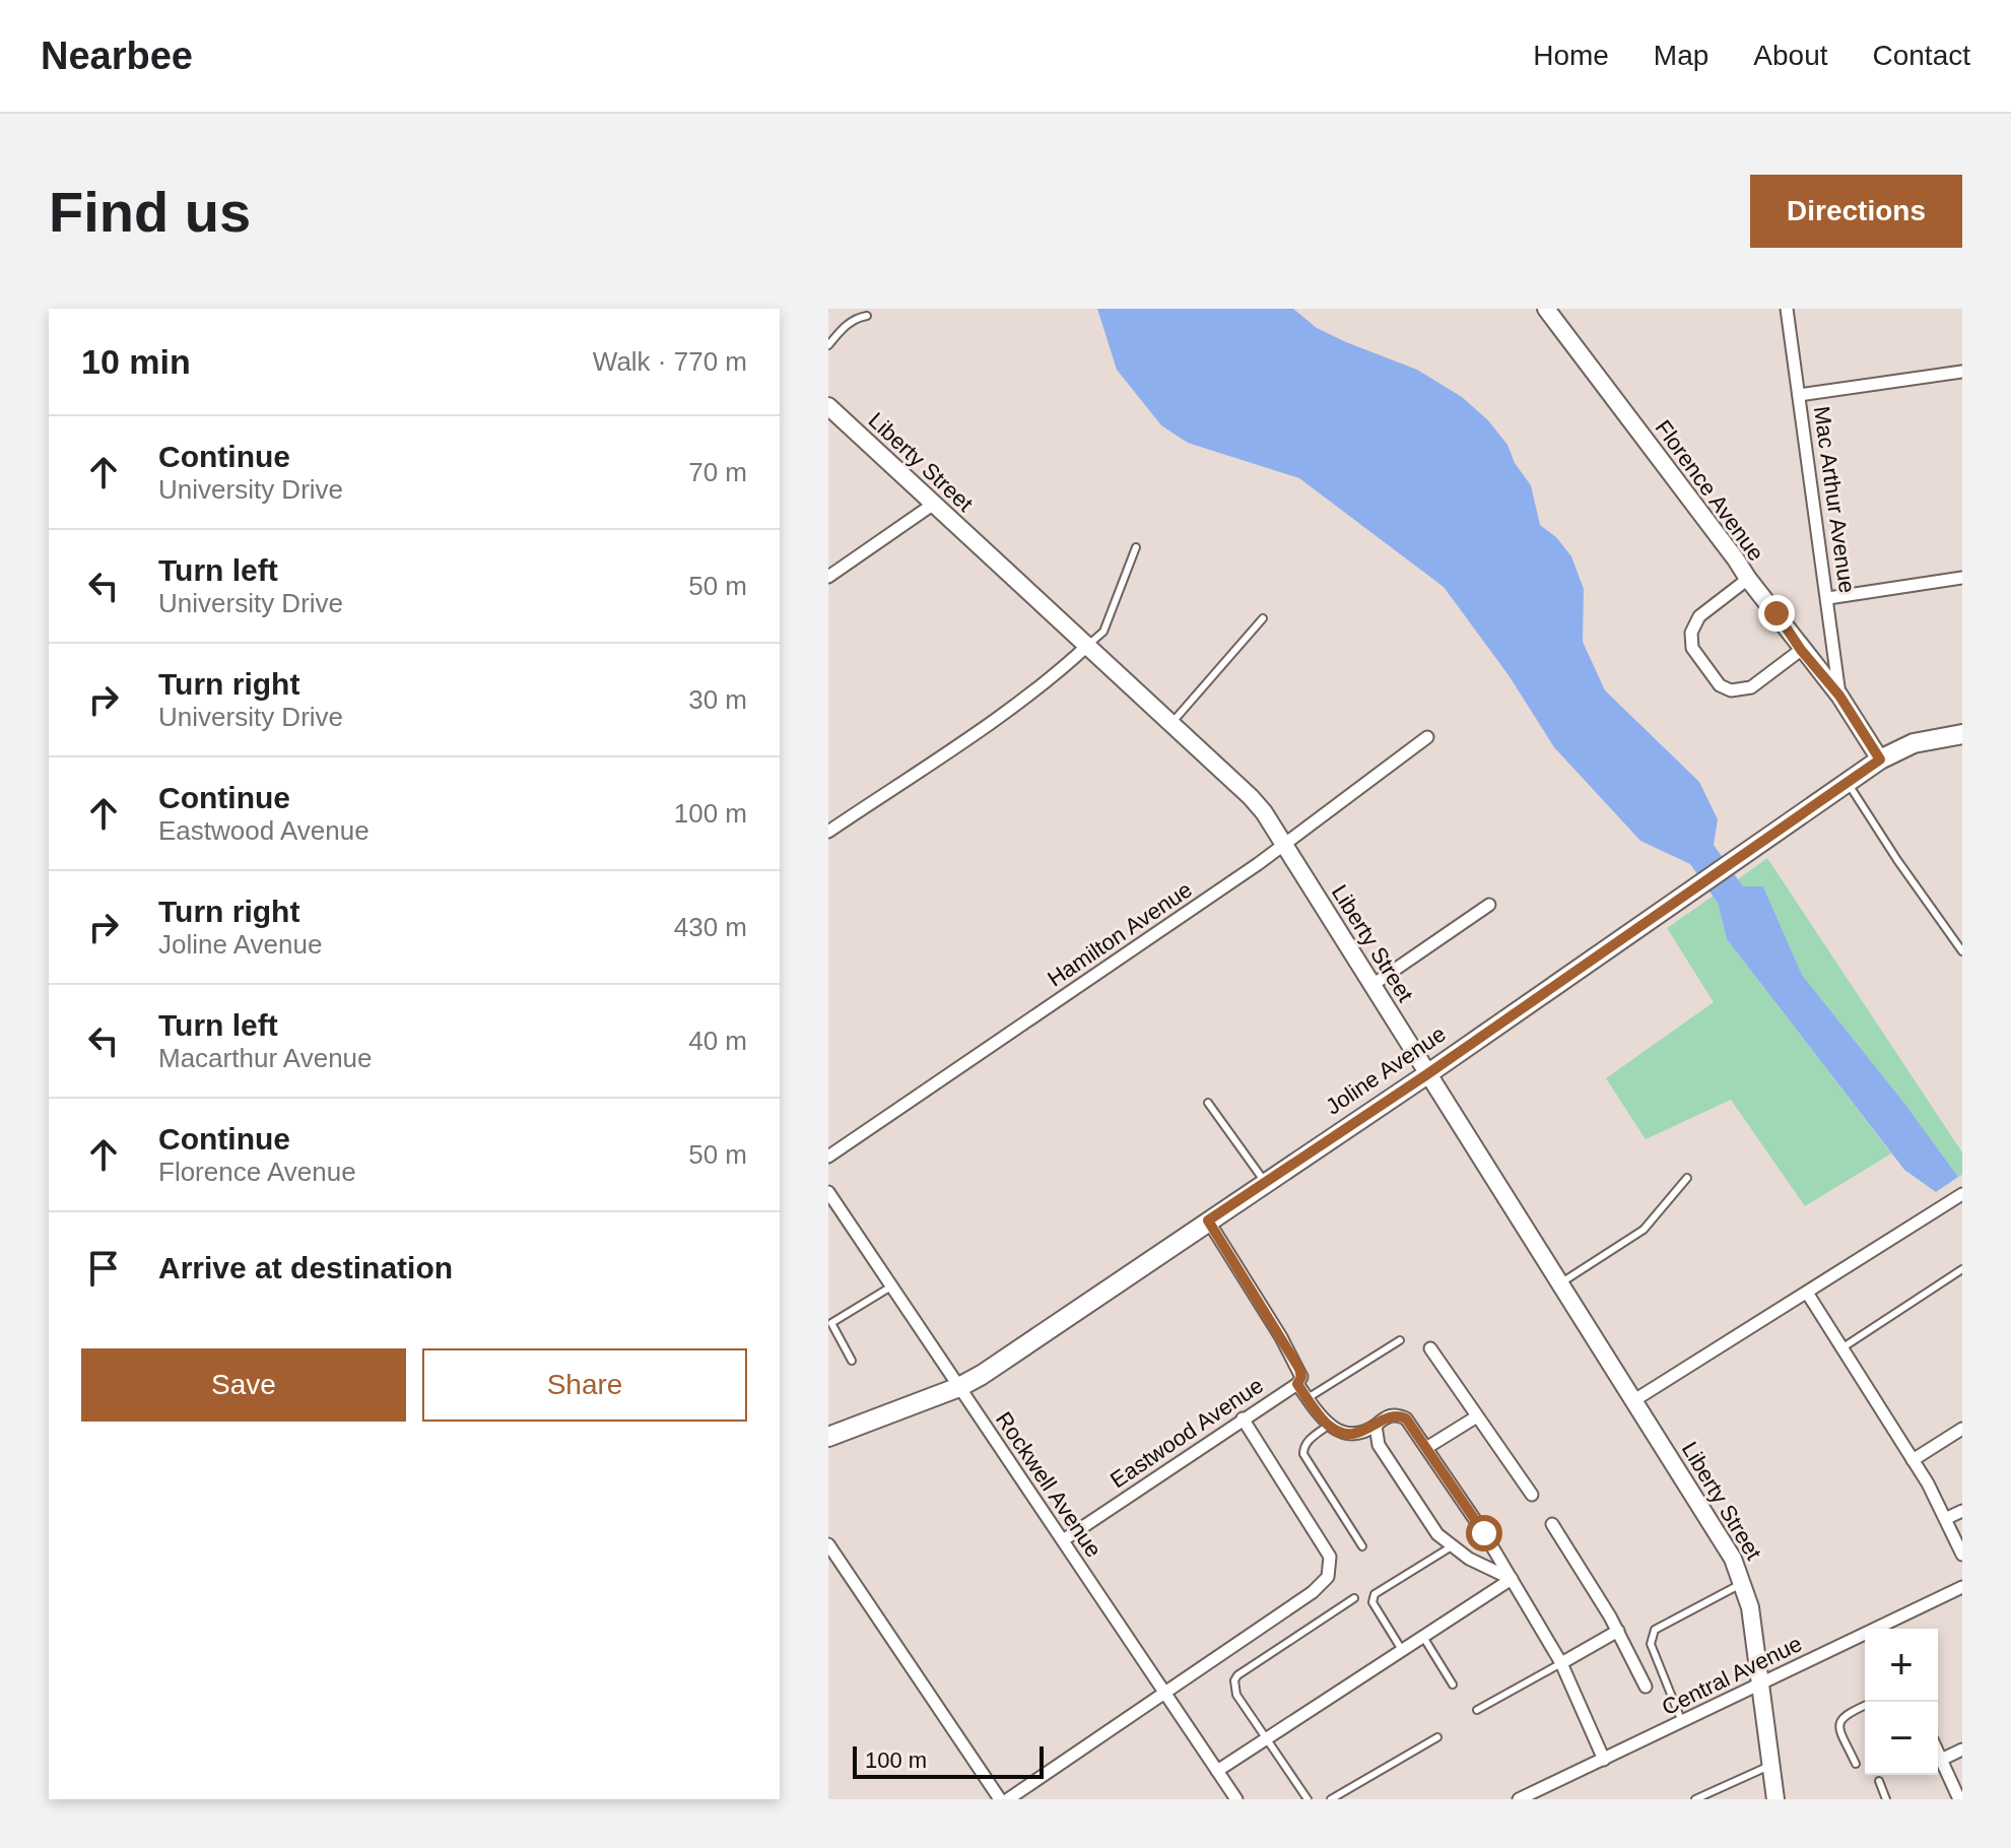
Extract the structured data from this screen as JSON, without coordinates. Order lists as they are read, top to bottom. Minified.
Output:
{"streets":{"main road":["Joline Avenue"],"street":["Liberty Street","Florence Avenue","Mac Arthur Avenue","Hamilton Avenue","Eastwood Avenue","Rockwell Avenue","Central Avenue"]},"crossings":[["Liberty Street","Hamilton Avenue"],["Liberty Street","Joline Avenue"],["Liberty Street","Central Avenue"],["Florence Avenue","Mac Arthur Avenue"],["Florence Avenue","Joline Avenue"],["Joline Avenue","Eastwood Avenue"],["Joline Avenue","Rockwell Avenue"],["Eastwood Avenue","Rockwell Avenue"]],"scale_bar":"100 m","page":{"header":"Nearbee","nav":["Home","Map","About","Contact"],"buttons":["Directions",["Save","Share"]],"title":"Find us","heading":["10 min","Walk · 770 m"],"list":[["Continue","University Drive","70 m"],["Turn left","University Drive","50 m"],["Turn right","University Drive","30 m"],["Continue","Eastwood Avenue","100 m"],["Turn right","Joline Avenue","430 m"],["Turn left","Macarthur Avenue","40 m"],["Continue","Florence Avenue","50 m"],"Arrive at destination"],"map_buttons":["+","−"],"scale":"100 m"}}
